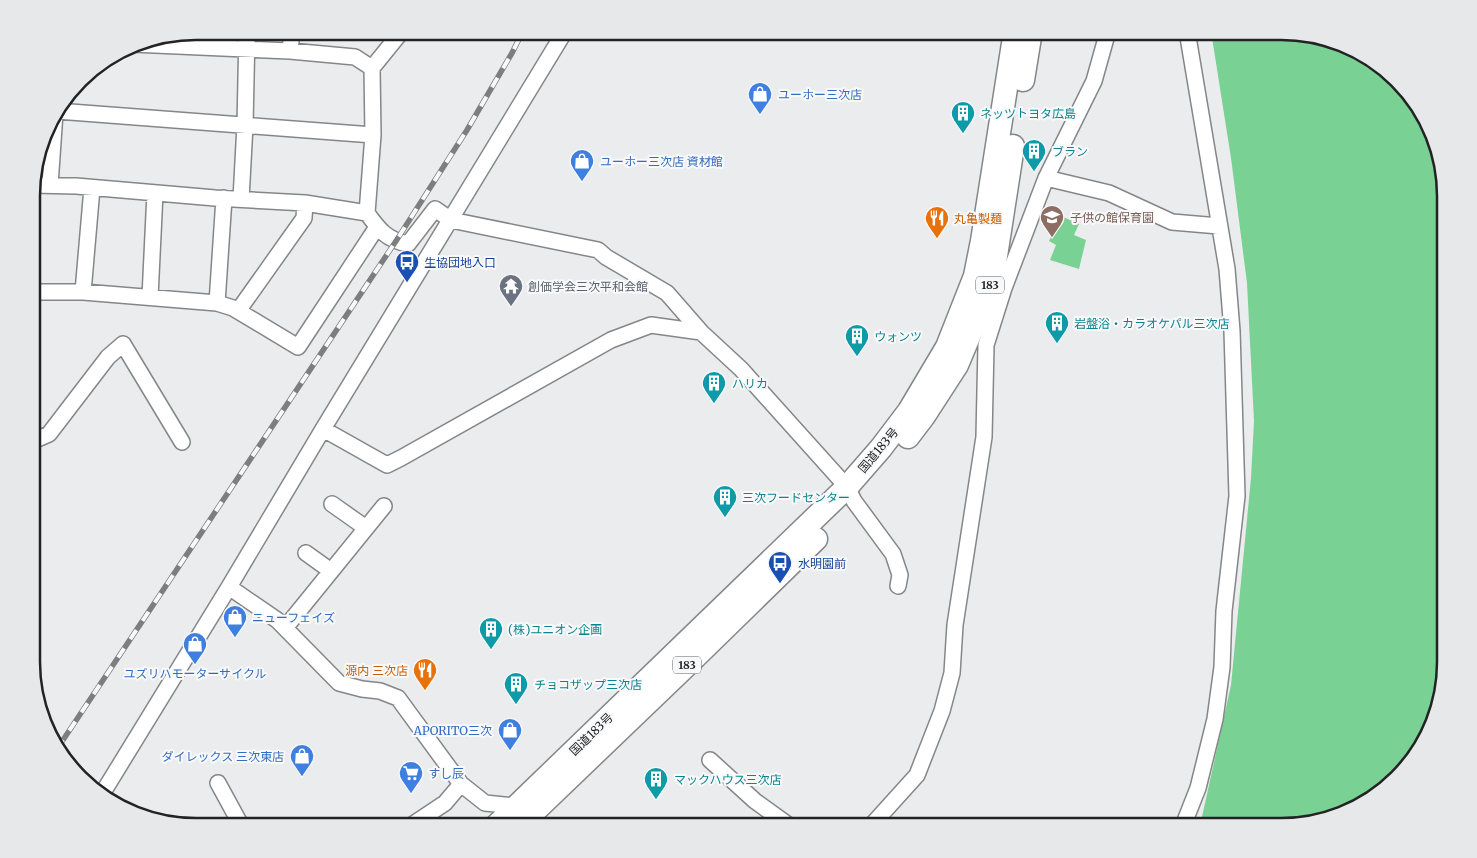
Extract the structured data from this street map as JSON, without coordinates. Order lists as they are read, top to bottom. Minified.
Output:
{"streets":{"highway":["183","国道183号"]},"places":{"shop":["ユーホー三次店","ユーホー三次店 資材館","ニューフェイズ","ユズリハモーターサイクル","APORITO三次","ダイレックス 三次東店"],"building":["ネッツトヨタ広島","ブラン","岩盤浴・カラオケパル三次店","ウォンツ","ハリカ","三次フードセンター","(株)ユニオン企画","チョコザップ三次店","マックハウス三次店"],"school or university":["子供の館保育園"],"restaurant":["丸亀製麺","源内 三次店"],"bus stop":["生協団地入口","水明園前"],"temple":["創価学会三次平和会館"],"supermarket":["すし辰"]}}
